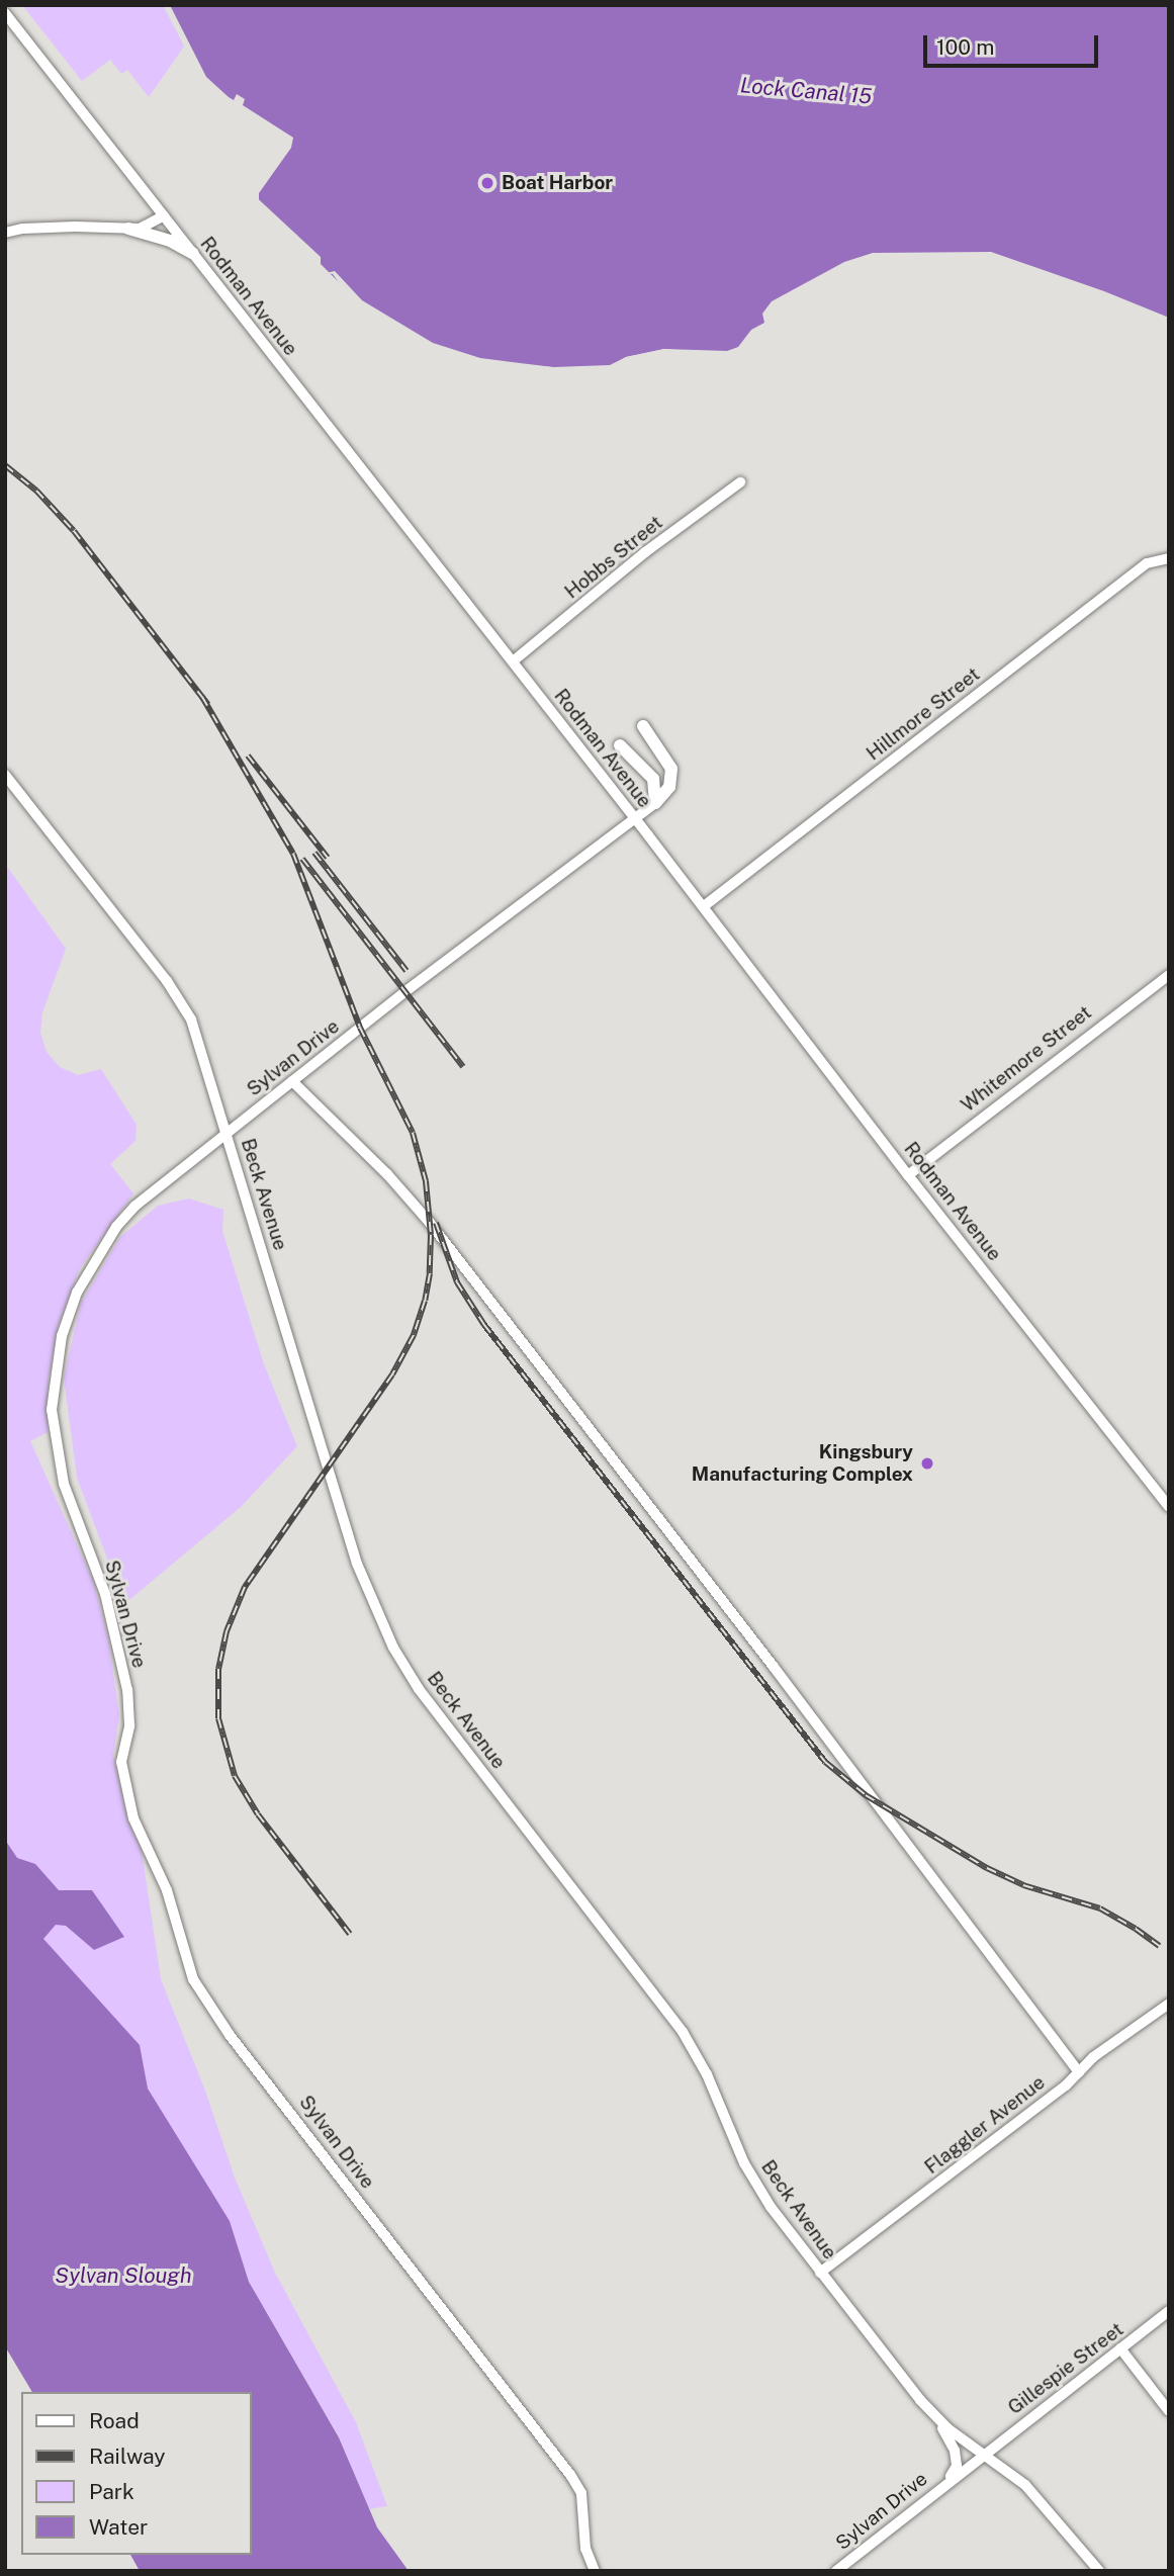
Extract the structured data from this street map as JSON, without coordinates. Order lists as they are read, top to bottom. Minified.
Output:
{"streets":{"street":["Rodman Avenue","Hobbs Street","Hillmore Street","Sylvan Drive","Whitemore Street","Beck Avenue","Flaggler Avenue","Gillespie Street"]},"crossings":[["Rodman Avenue","Hobbs Street"],["Rodman Avenue","Hillmore Street"],["Rodman Avenue","Sylvan Drive"],["Rodman Avenue","Whitemore Street"],["Sylvan Drive","Beck Avenue"],["Sylvan Drive","Gillespie Street"],["Beck Avenue","Flaggler Avenue"],["Beck Avenue","Gillespie Street"]],"water":["Lock Canal 15","Sylvan Slough"],"places":["Boat Harbor","Kingsbury Manufacturing Complex"],"legend":["Road","Railway","Park","Water"],"scale_bar":"100 m"}
